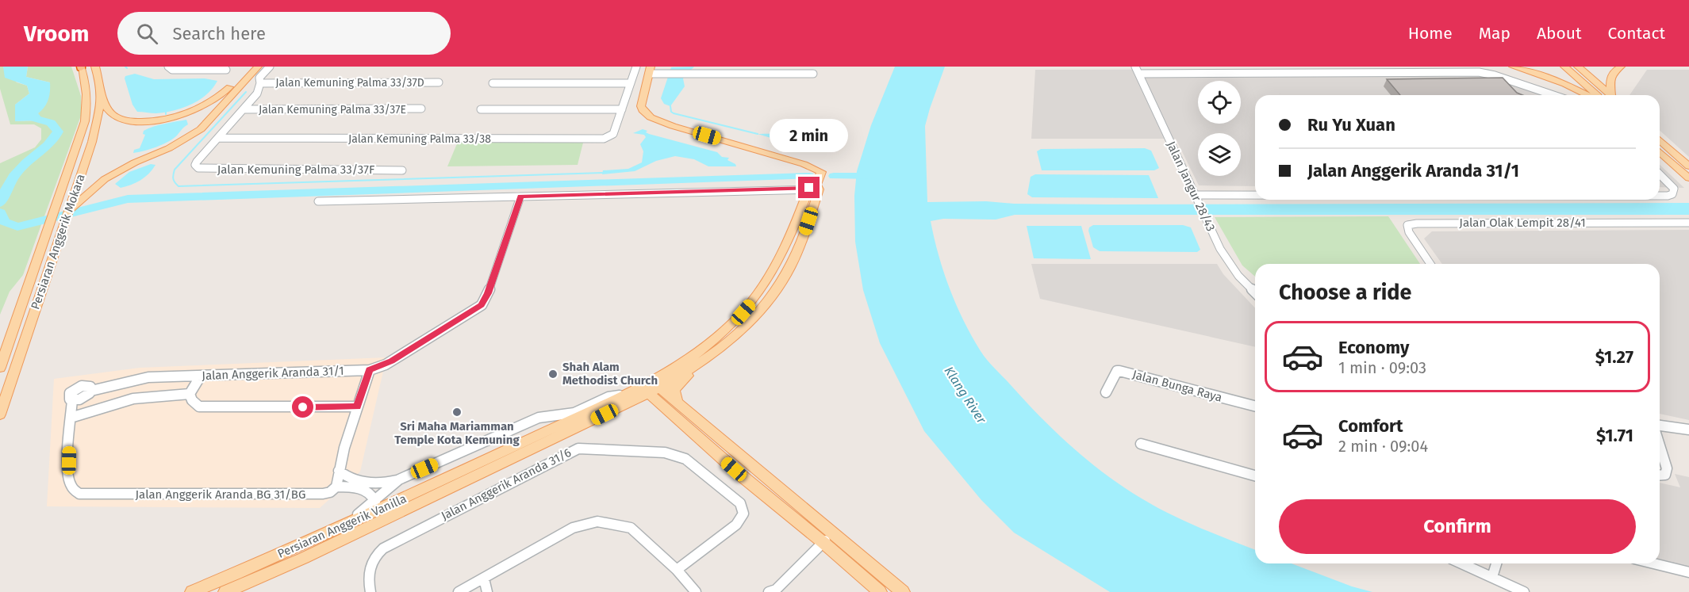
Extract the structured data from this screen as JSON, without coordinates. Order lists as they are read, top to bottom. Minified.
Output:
{"streets":{"main road":["Persiaran Anggerik Mokara","Persiaran Anggerik Vanilla"],"street":["Jalan Kemuning Palma 33/37D","Jalan Kemuning Palma 33/37E","Jalan Kemuning Palma 33/38","Jalan Kemuning Palma 33/37F","Jalan Jangur 28/43","Jalan Olak Lempit 28/41","Jalan Anggerik Aranda 31/1","Jalan Bunga Raya","Jalan Anggerik Aranda 31/6","Jalan Anggerik Aranda BG 31/BG"]},"crossings":[["Jalan Kemuning Palma 33/38","Jalan Kemuning Palma 33/37F"],["Jalan Anggerik Aranda 31/1","Jalan Anggerik Aranda BG 31/BG"]],"water":["Klang River"],"places":["Shah Alam Methodist Church","Sri Maha Mariamman Temple Kota Kemuning"],"page":{"header":"Vroom","search":"Search here","nav":["Home","Map","About","Contact"],"banner":["Ru Yu Xuan","Jalan Anggerik Aranda 31/1"],"bubble":"2 min","heading":"Choose a ride","list":[{"name":"Economy","note":"1 min · 09:03","value":"$1.27"},{"name":"Comfort","note":"2 min · 09:04","value":"$1.71"}],"buttons":"Confirm"}}
